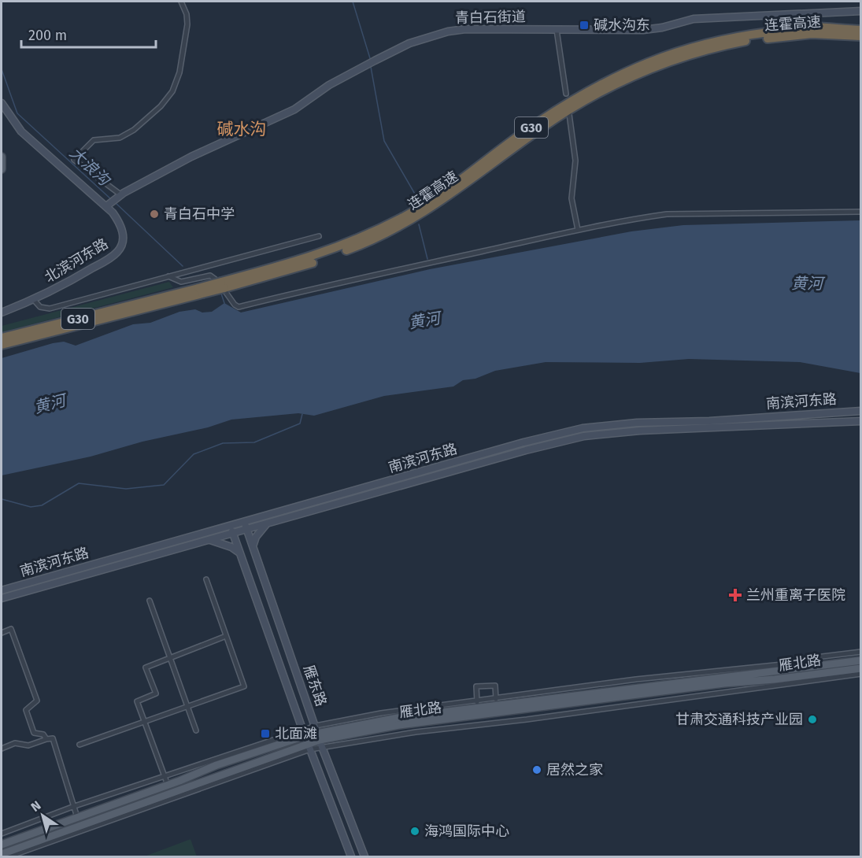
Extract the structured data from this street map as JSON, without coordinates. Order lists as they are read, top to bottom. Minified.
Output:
{"streets":{"highway":["连霍高速","G30"],"main road":["青白石街道","北滨河东路","南滨河东路","雁北路","雁东路"]},"crossings":[["青白石街道","北滨河东路"],["南滨河东路","雁东路"],["雁北路","雁东路"]],"districts":["碱水沟"],"water":["大浪沟","黄河"],"places":{"transit":["碱水沟东","北面滩"],"other":["青白石中学","甘肃交通科技产业园","居然之家","海鸿国际中心"],"health":["兰州重离子医院"]},"scale_bar":"200 m","north":"top left"}
